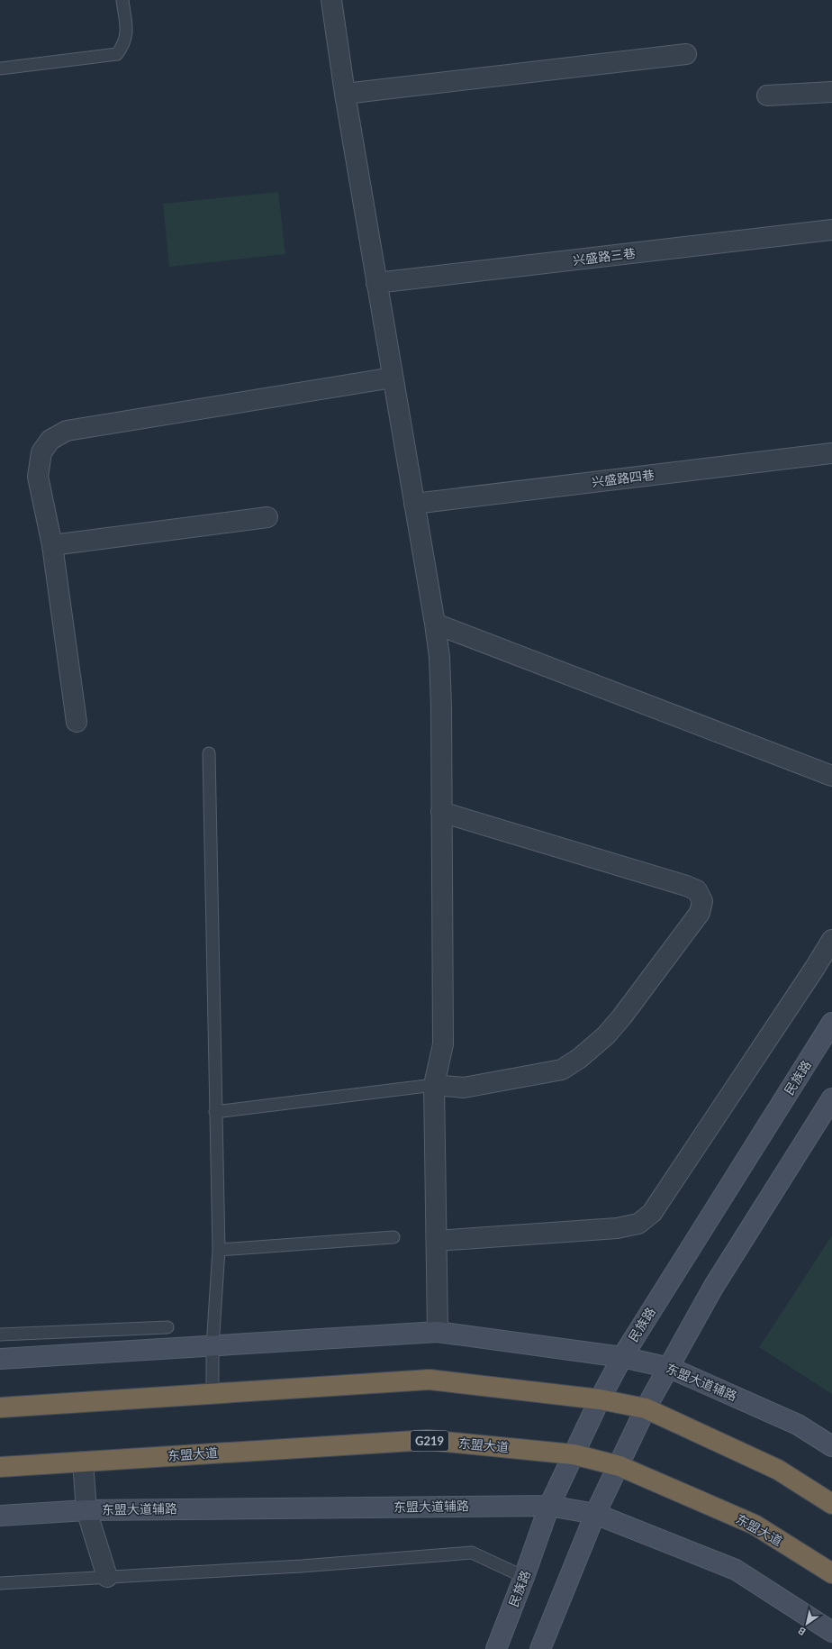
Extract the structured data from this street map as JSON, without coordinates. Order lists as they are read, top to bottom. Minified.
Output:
{"streets":{"highway":["G219","东盟大道"],"street":["兴盛路三巷","兴盛路四巷","民族路","东盟大道辅路"]},"crossings":[["民族路","东盟大道辅路"],["民族路","东盟大道"]],"north":"bottom left"}
